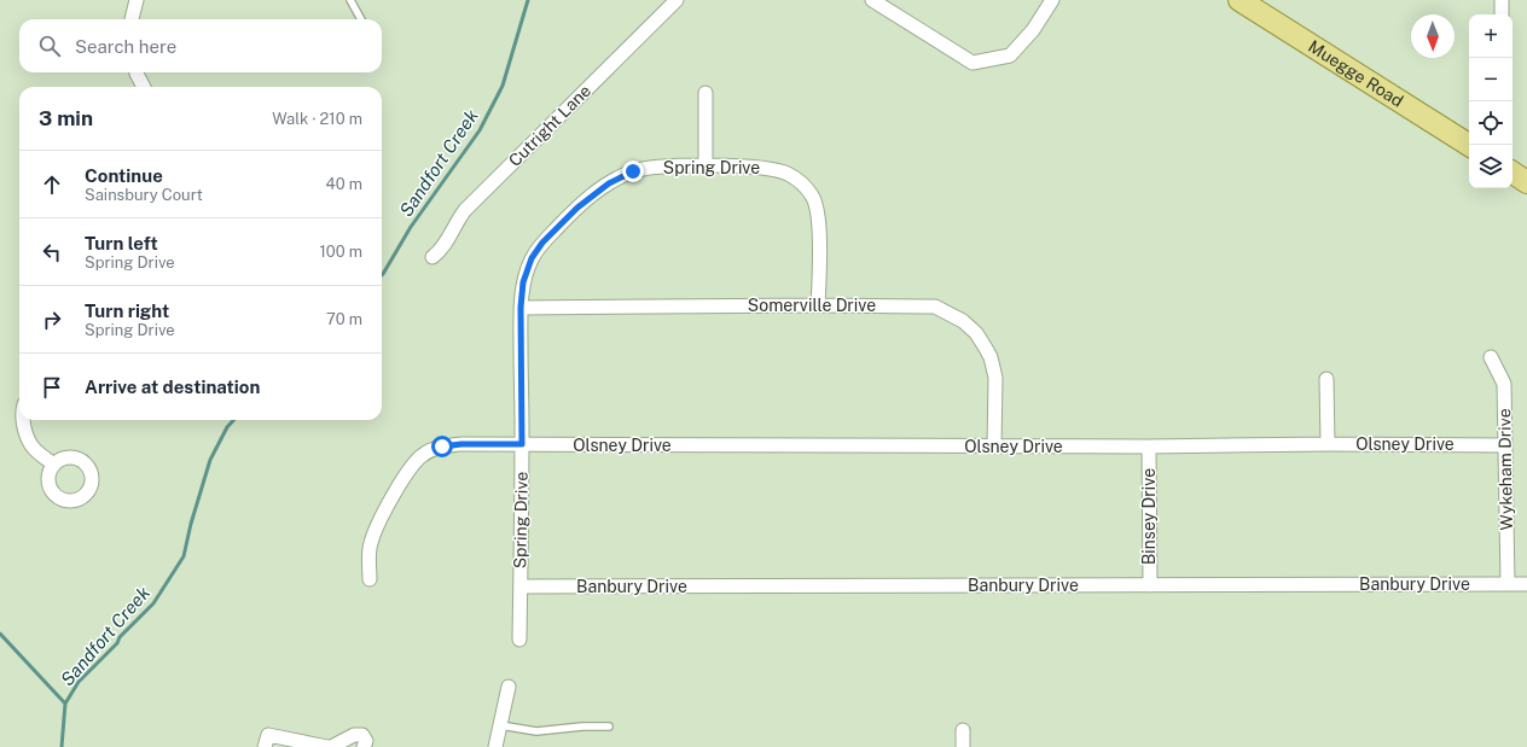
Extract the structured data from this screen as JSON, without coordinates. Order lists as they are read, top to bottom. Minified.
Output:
{"streets":{"main road":["Muegge Road"],"street":["Cutright Lane","Spring Drive","Somerville Drive","Olsney Drive","Wykeham Drive","Binsey Drive","Banbury Drive"]},"crossings":[["Spring Drive","Somerville Drive"],["Spring Drive","Olsney Drive"],["Spring Drive","Banbury Drive"],["Somerville Drive","Olsney Drive"],["Olsney Drive","Wykeham Drive"],["Olsney Drive","Binsey Drive"],["Wykeham Drive","Banbury Drive"],["Binsey Drive","Banbury Drive"]],"water":["Sandfort Creek"],"north":"bottom","page":{"map_buttons":["+","−"],"search":"Search here","heading":["3 min","Walk · 210 m"],"list":[["Continue","Sainsbury Court","40 m"],["Turn left","Spring Drive","100 m"],["Turn right","Spring Drive","70 m"],"Arrive at destination"]}}
